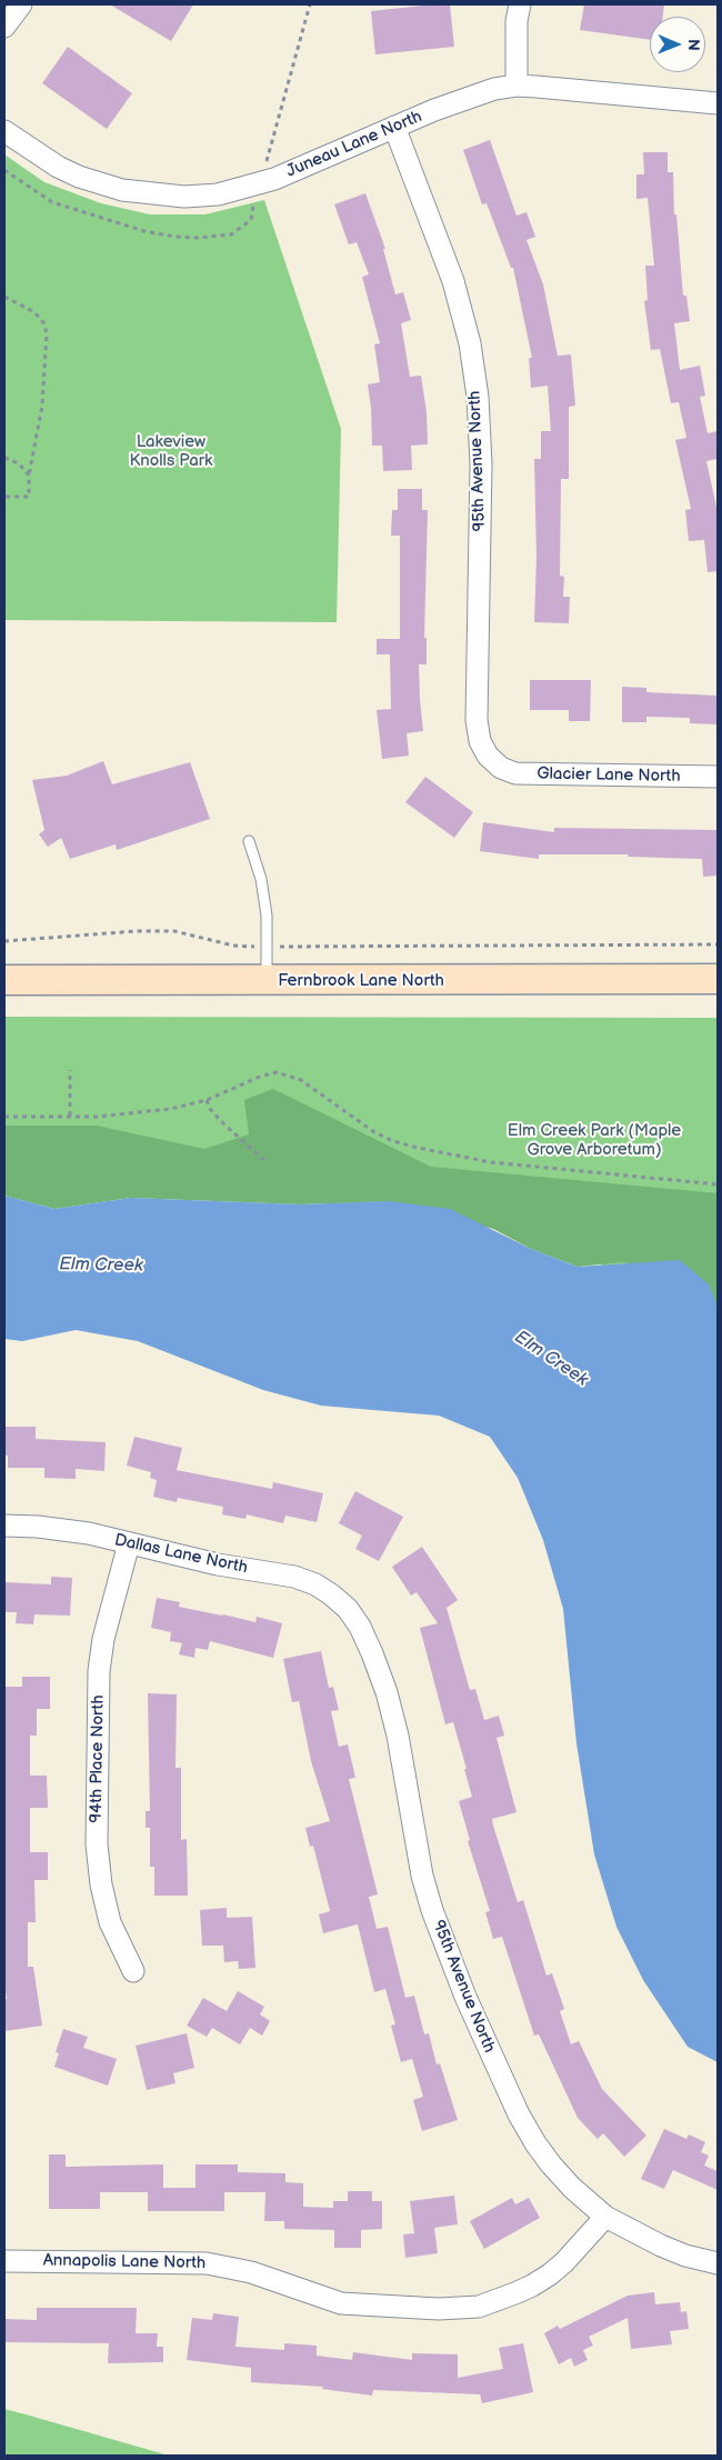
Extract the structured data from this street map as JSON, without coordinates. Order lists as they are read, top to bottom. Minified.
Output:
{"streets":{"street":["Juneau Lane North","95th Avenue North","Glacier Lane North","Fernbrook Lane North","Dallas Lane North","94th Place North","Annapolis Lane North"]},"crossings":[["Juneau Lane North","95th Avenue North"],["95th Avenue North","Glacier Lane North"],["95th Avenue North","Dallas Lane North"],["95th Avenue North","Annapolis Lane North"],["Dallas Lane North","94th Place North"]],"water":["Elm Creek"],"parks":["Lakeview Knolls Park","Elm Creek Park (Maple Grove Arboretum)"],"north":"right"}
